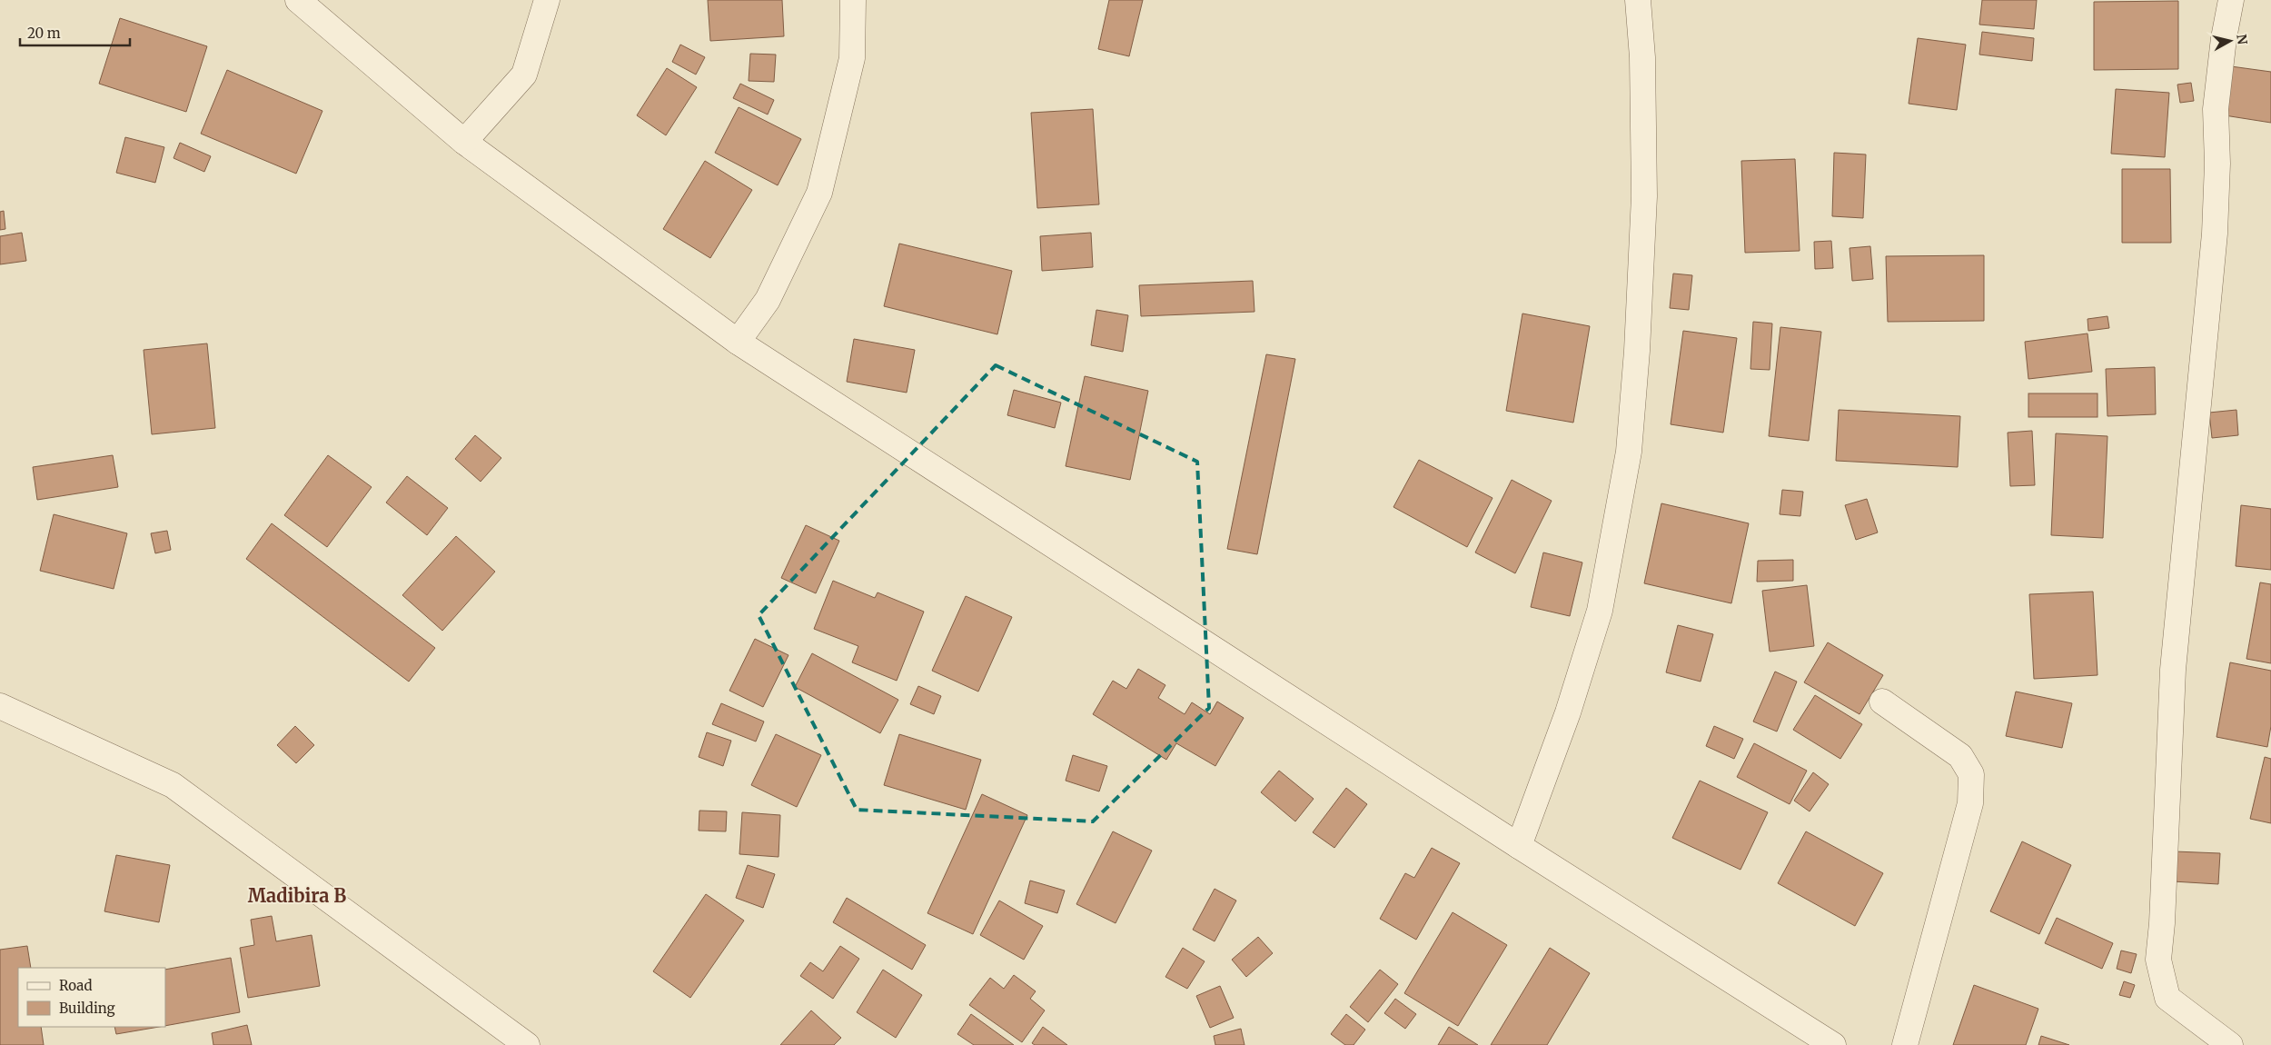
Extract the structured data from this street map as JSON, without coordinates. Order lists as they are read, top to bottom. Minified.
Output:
{"districts":["Madibira B"],"legend":["Road","Building"],"scale_bar":"20 m","north":"right"}
